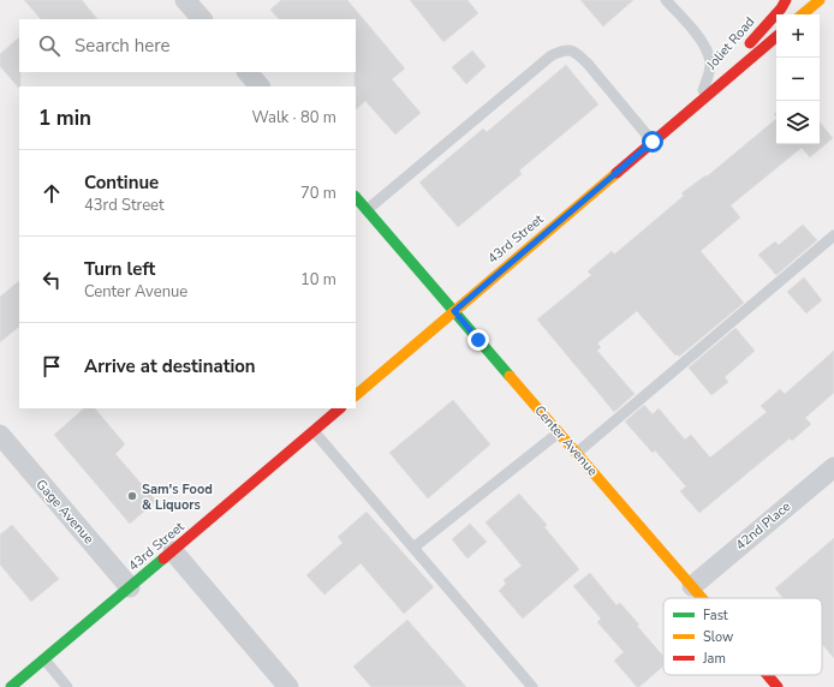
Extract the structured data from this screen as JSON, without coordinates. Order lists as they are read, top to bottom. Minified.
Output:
{"streets":{"main road":["Joliet Road","43rd Street","Center Avenue"],"street":["Gage Avenue","42nd Place"]},"crossings":[["Joliet Road","43rd Street"],["43rd Street","Center Avenue"],["43rd Street","Gage Avenue"],["Center Avenue","42nd Place"]],"places":["Sam's Food & Liquors"],"legend":["Fast","Slow","Jam"],"page":{"map_buttons":["+","−"],"search":"Search here","heading":["1 min","Walk · 80 m"],"list":[["Continue","43rd Street","70 m"],["Turn left","Center Avenue","10 m"],"Arrive at destination"]}}
